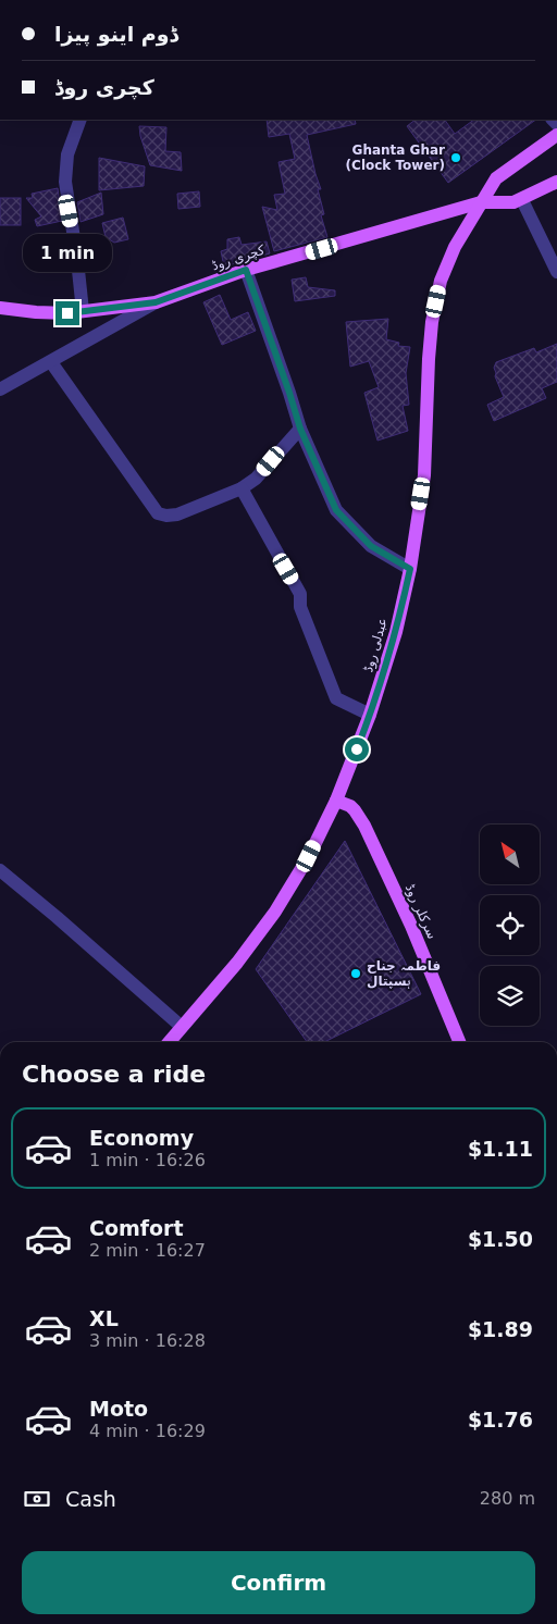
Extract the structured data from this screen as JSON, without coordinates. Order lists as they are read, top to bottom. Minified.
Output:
{"streets":{"main road":["کچری روڈ","عبدلی روڈ","سرکلر روڈ"]},"crossings":[["کچری روڈ","عبدلی روڈ"],["عبدلی روڈ","سرکلر روڈ"]],"places":["Ghanta Ghar (Clock Tower)","فاطمہ جناح ہسپتال"],"north":"top left","page":{"banner":["ڈوم اینو پیزا","کچری روڈ"],"bubble":"1 min","heading":"Choose a ride","list":[{"name":"Economy","note":"1 min · 16:26","value":"$1.11"},{"name":"Comfort","note":"2 min · 16:27","value":"$1.50"},{"name":"XL","note":"3 min · 16:28","value":"$1.89"},{"name":"Moto","note":"4 min · 16:29","value":"$1.76"}],"pay":["Cash","280 m"],"buttons":"Confirm"}}
